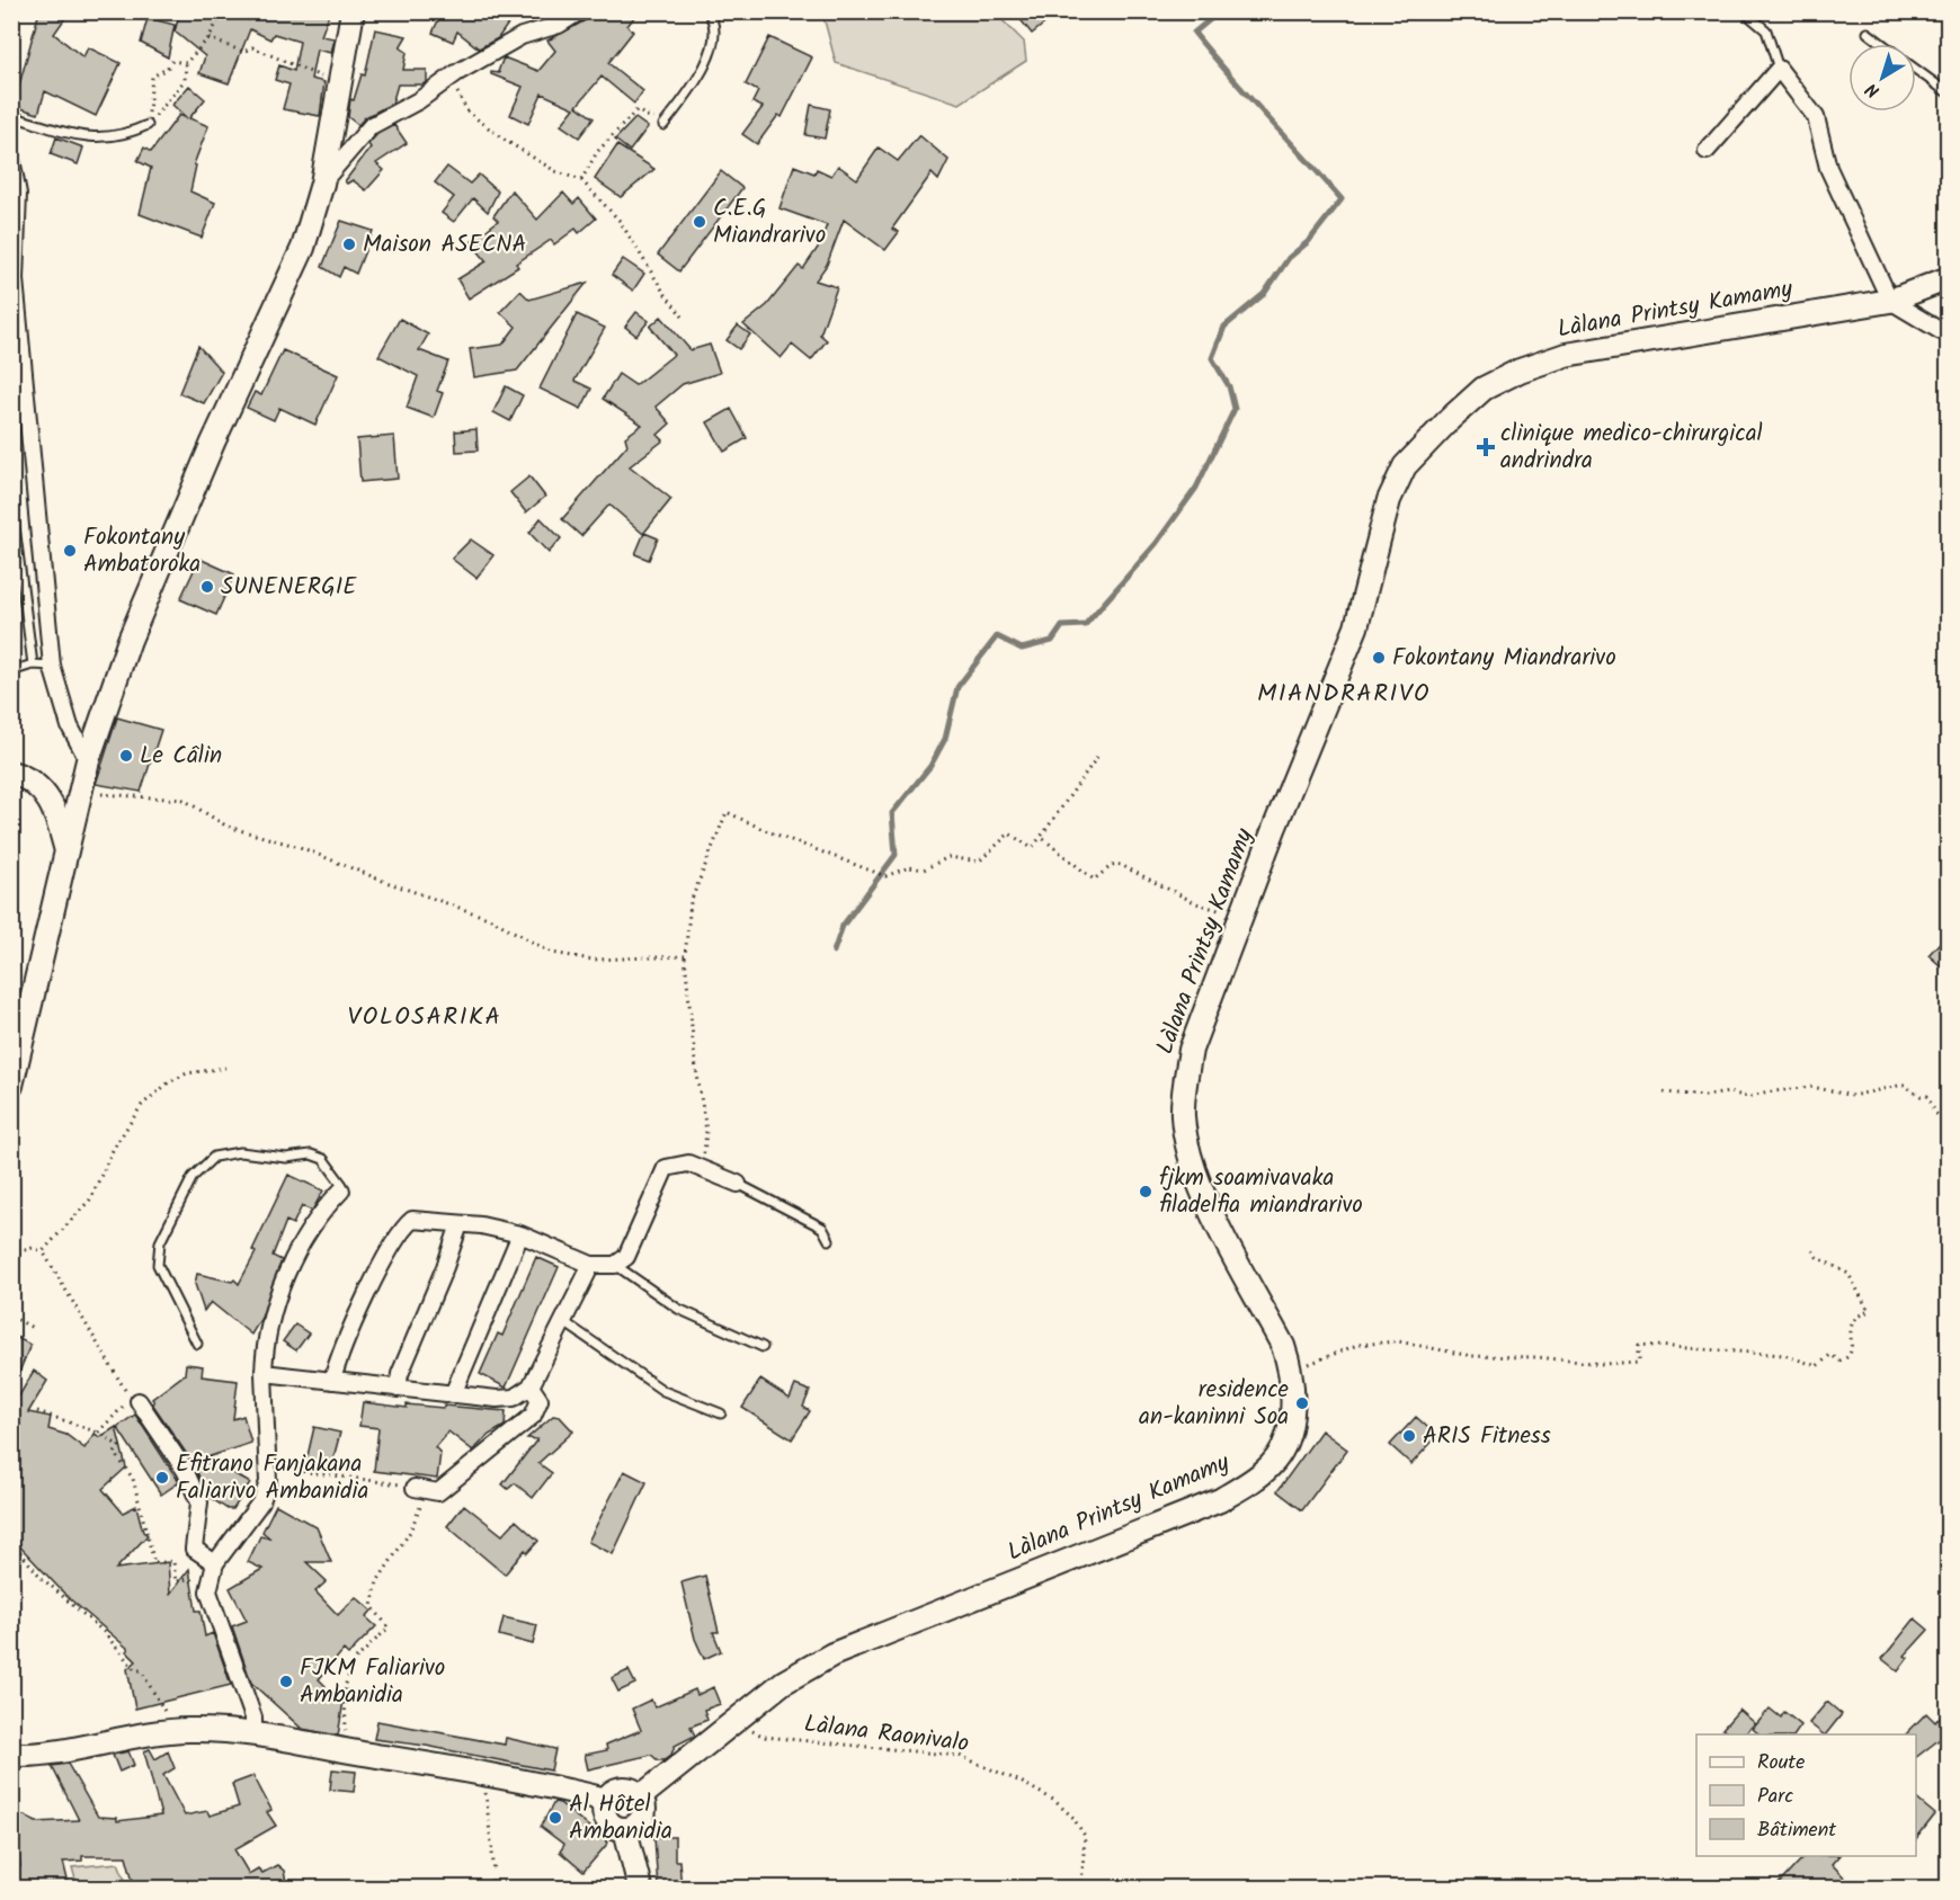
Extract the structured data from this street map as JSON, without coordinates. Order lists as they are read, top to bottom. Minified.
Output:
{"streets":{"street":["Làlana Printsy Kamamy"],"path":["Làlana Raonivalo"]},"crossings":[["Làlana Printsy Kamamy","Làlana Raonivalo"]],"districts":["MIANDRARIVO","VOLOSARIKA"],"places":{"other":["C.E.G Miandrarivo","Maison ASECNA","Fokontany Ambatoroka","SUNENERGIE","Fokontany Miandrarivo","Le Câlin","fjkm soamivavaka filadelfia miandrarivo","residence an-kaninni Soa","ARIS Fitness","Efitrano Fanjakana Faliarivo Ambanidia","FJKM Faliarivo Ambanidia","Al Hôtel Ambanidia"],"health":["clinique medico-chirurgical andrindra"]},"legend":["Route","Parc","Bâtiment"],"north":"bottom left"}
